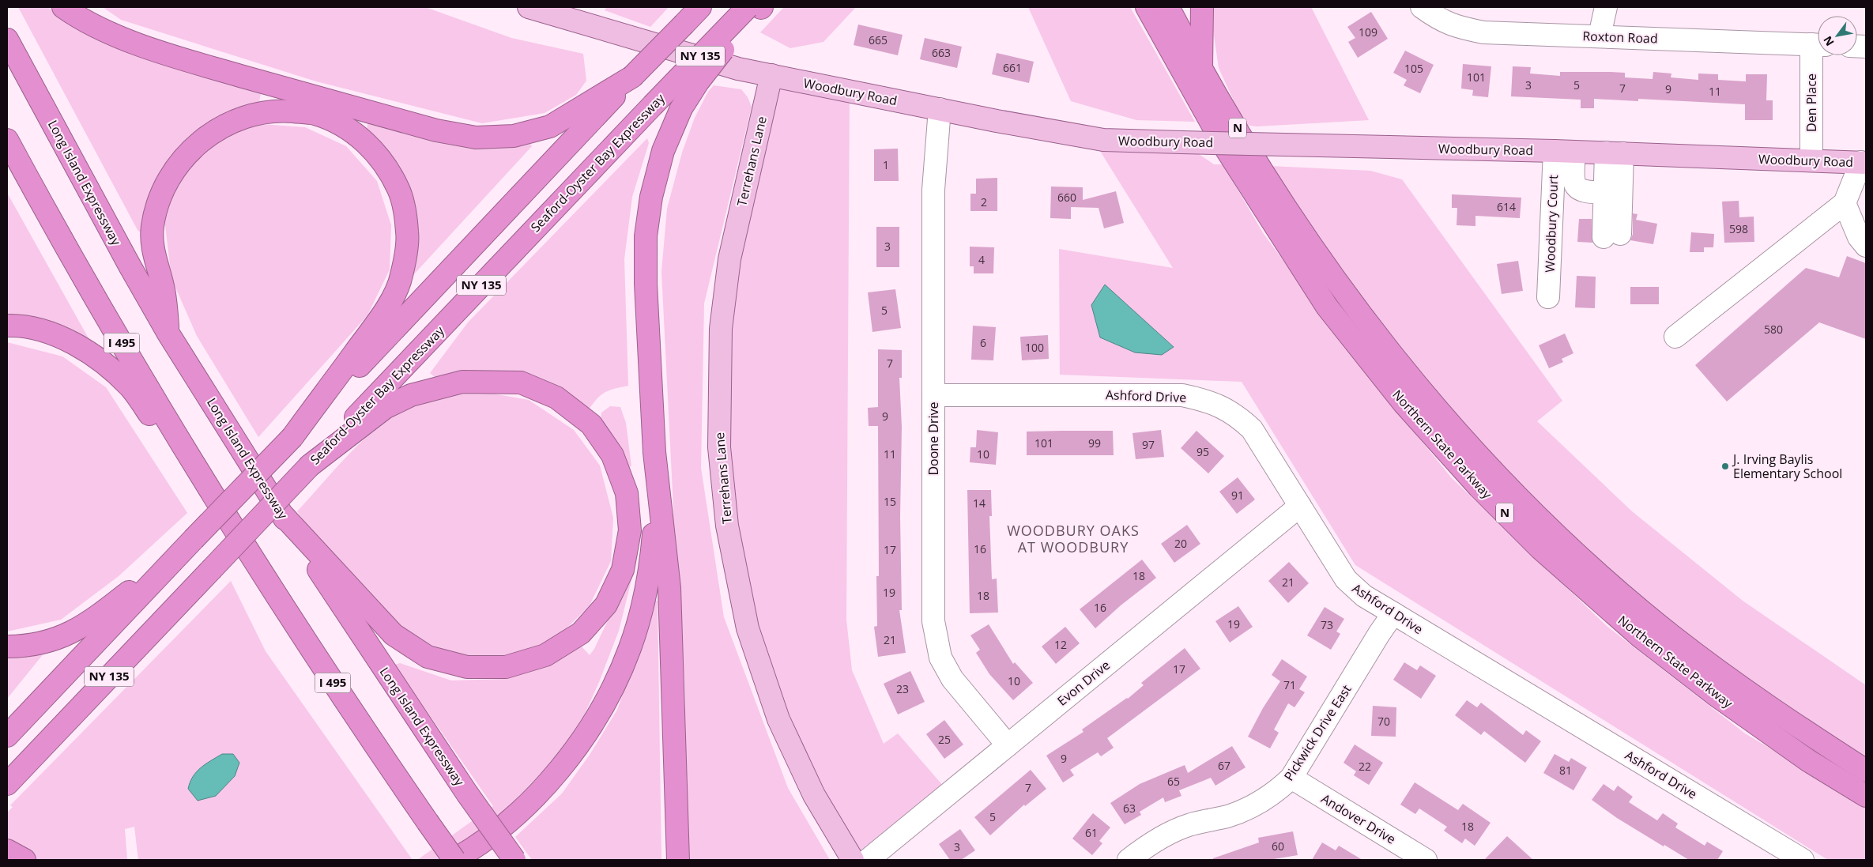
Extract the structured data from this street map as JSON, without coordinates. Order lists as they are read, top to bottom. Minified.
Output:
{"streets":{"highway":["NY 135","N","Seaford-Oyster Bay Expressway","Long Island Expressway","I 495","Northern State Parkway"],"main road":["Woodbury Road","Terrehans Lane"],"street":["Roxton Road","Den Place","Woodbury Court","Ashford Drive","Doone Drive","Evon Drive","Pickwick Drive East","Andover Drive"]},"crossings":[["Woodbury Road","Den Place"],["Woodbury Road","Terrehans Lane"],["Woodbury Road","Woodbury Court"],["Woodbury Road","Doone Drive"],["Ashford Drive","Doone Drive"],["Ashford Drive","Evon Drive"],["Ashford Drive","Pickwick Drive East"],["Doone Drive","Evon Drive"],["Pickwick Drive East","Andover Drive"]],"districts":["WOODBURY OAKS AT WOODBURY"],"places":["J. Irving Baylis Elementary School"],"house_numbers":["109","665","663","661","105","101","3","5","7","9","11","1","660","2","614","598","3","4","5","580","6","100","7","9","101","99","97","95","11","10","91","15","14","20","16","17","18","21","19","18","16","19","73","21","12","17","10","71","23","70","25","9","67","22","81","65","7","63","5","18","61","60","3"],"north":"bottom left"}
